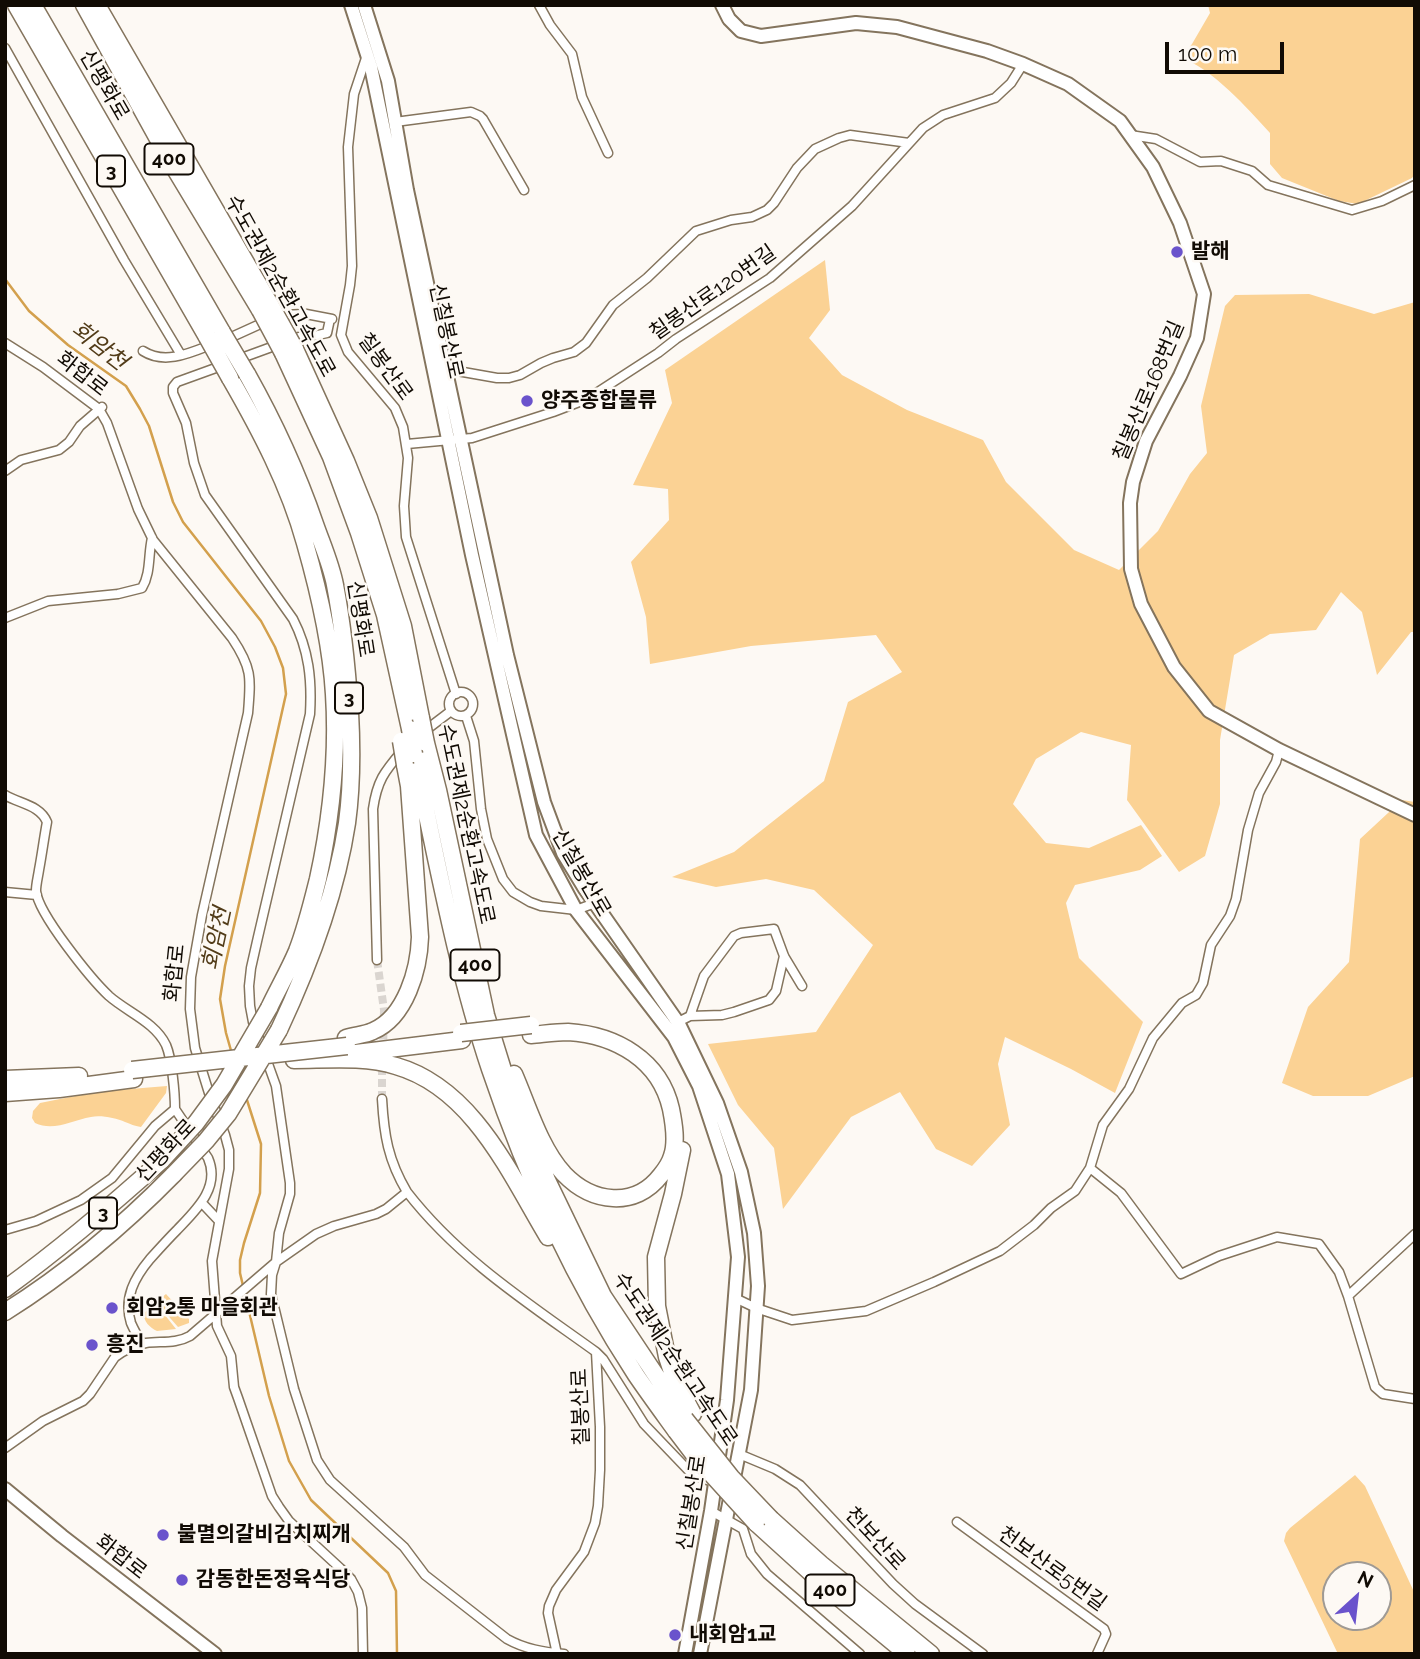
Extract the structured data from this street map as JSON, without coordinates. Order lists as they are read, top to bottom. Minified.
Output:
{"streets":{"highway":["신평화로","400","3","수도권제2순환고속도로"],"street":["칠봉산로120번길","신칠봉산로","칠봉산로","화합로","칠봉산로168번길","천보산로","천보산로5번길"]},"crossings":[["400","수도권제2순환고속도로"],["칠봉산로120번길","신칠봉산로"],["칠봉산로120번길","칠봉산로"],["칠봉산로120번길","칠봉산로168번길"],["신칠봉산로","칠봉산로"],["신칠봉산로","천보산로"]],"water":["회암천"],"places":["발해","양주종합물류","회암2통 마을회관","흥진","불멸의갈비김치찌개","감동한돈정육식당","내회암1교"],"scale_bar":"100 m","north":"top right"}
